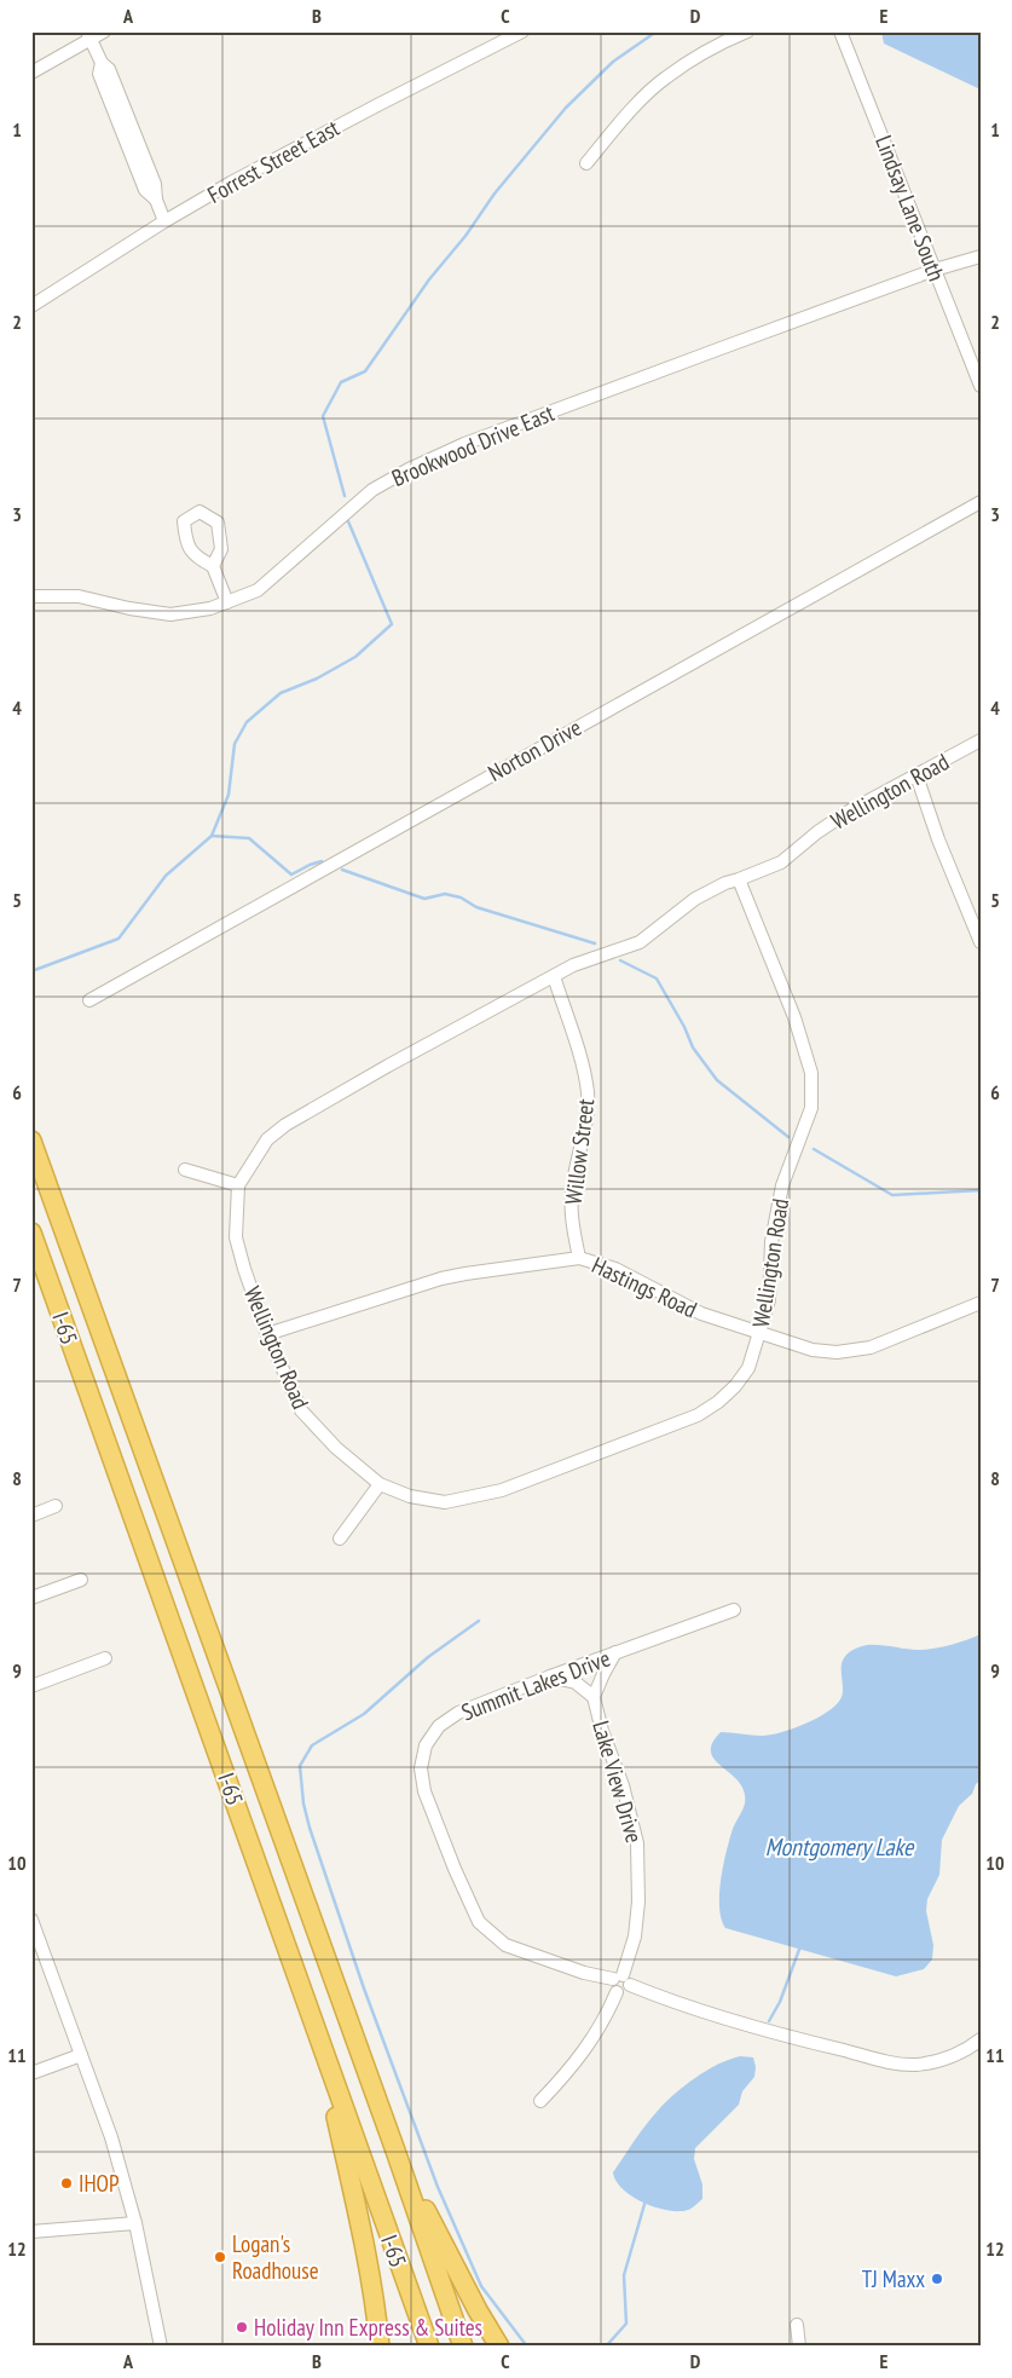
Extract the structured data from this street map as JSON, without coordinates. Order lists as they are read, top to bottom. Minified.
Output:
{"streets":{"highway":["I-65"],"street":["Forrest Street East","Lindsay Lane South","Brookwood Drive East","Norton Drive","Wellington Road","Willow Street","Hastings Road","Summit Lakes Drive","Lake View Drive"]},"crossings":[["Lindsay Lane South","Brookwood Drive East"],["Wellington Road","Willow Street"],["Wellington Road","Hastings Road"],["Willow Street","Hastings Road"],["Summit Lakes Drive","Lake View Drive"]],"water":["Montgomery Lake"],"places":["IHOP","Logan's Roadhouse","TJ Maxx","Holiday Inn Express & Suites"],"grid":{"columns":["A","B","C","D","E"],"rows":["1","2","3","4","5","6","7","8","9","10","11","12"]}}
